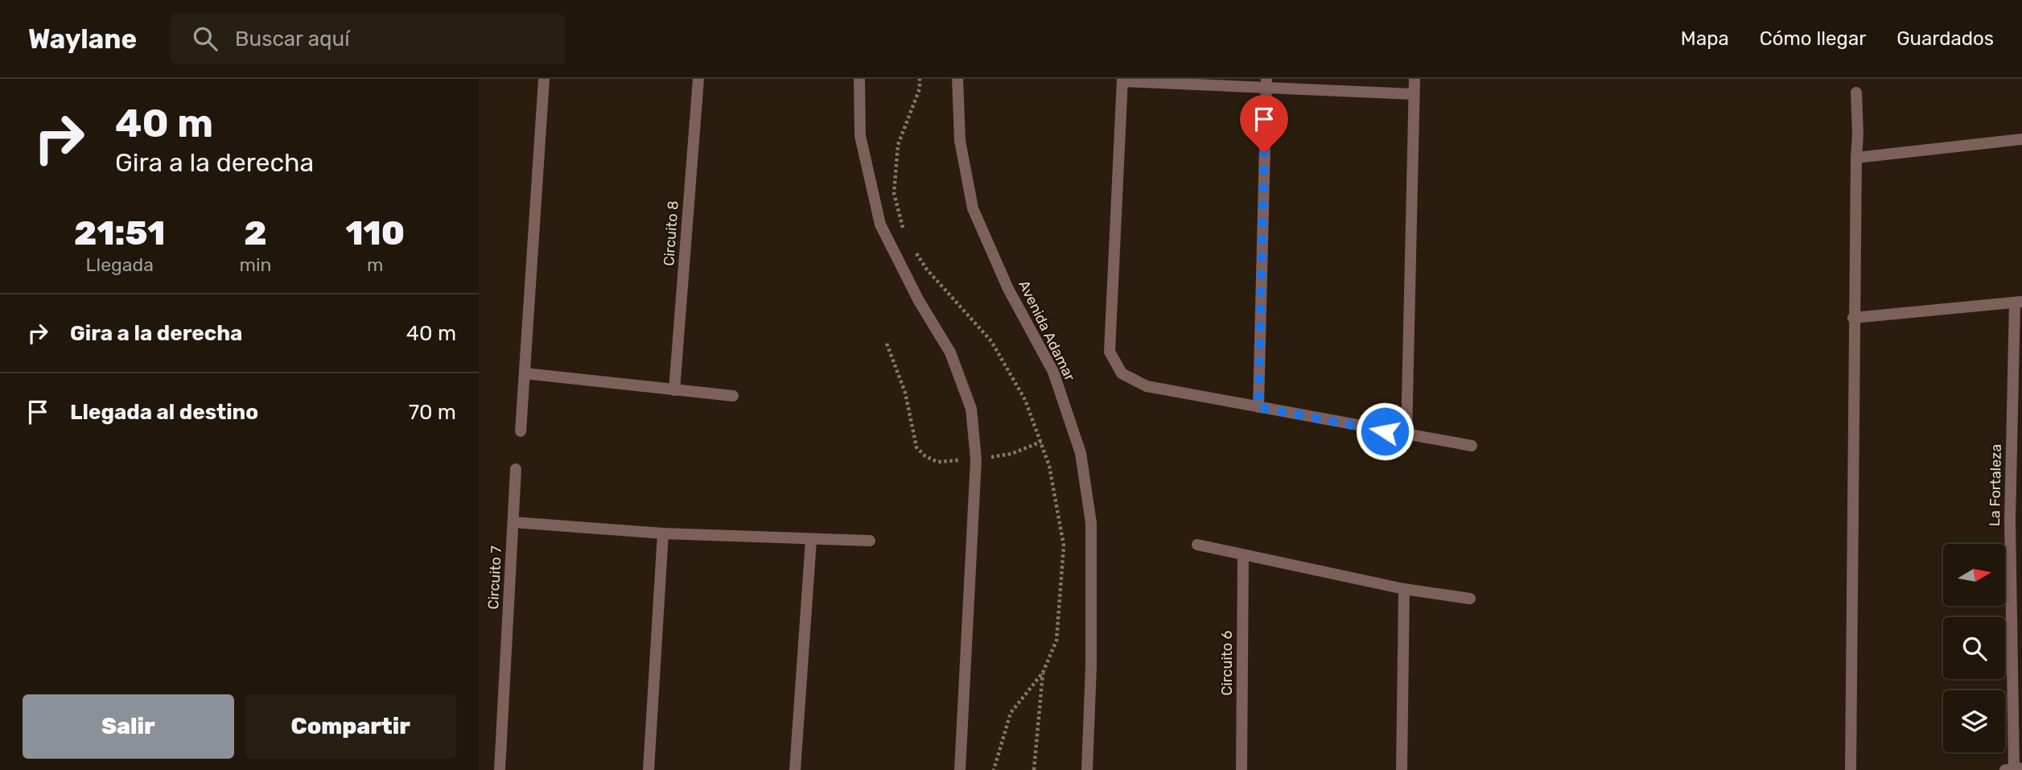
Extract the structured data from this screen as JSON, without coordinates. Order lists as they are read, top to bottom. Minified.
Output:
{"streets":{"street":["Circuito 8","Avenida Adamar","La Fortaleza","Circuito 7","Circuito 6"]},"north":"right","page":{"header":"Waylane","search":"Buscar aquí","nav":["Mapa","Cómo llegar","Guardados"],"turn":["40 m","Gira a la derecha"],"eta":["21:51","Llegada","2","min","110","m"],"list":[{"name":"Gira a la derecha","value":"40 m"},{"name":"Llegada al destino","value":"70 m"}],"buttons":["Salir","Compartir"]}}
